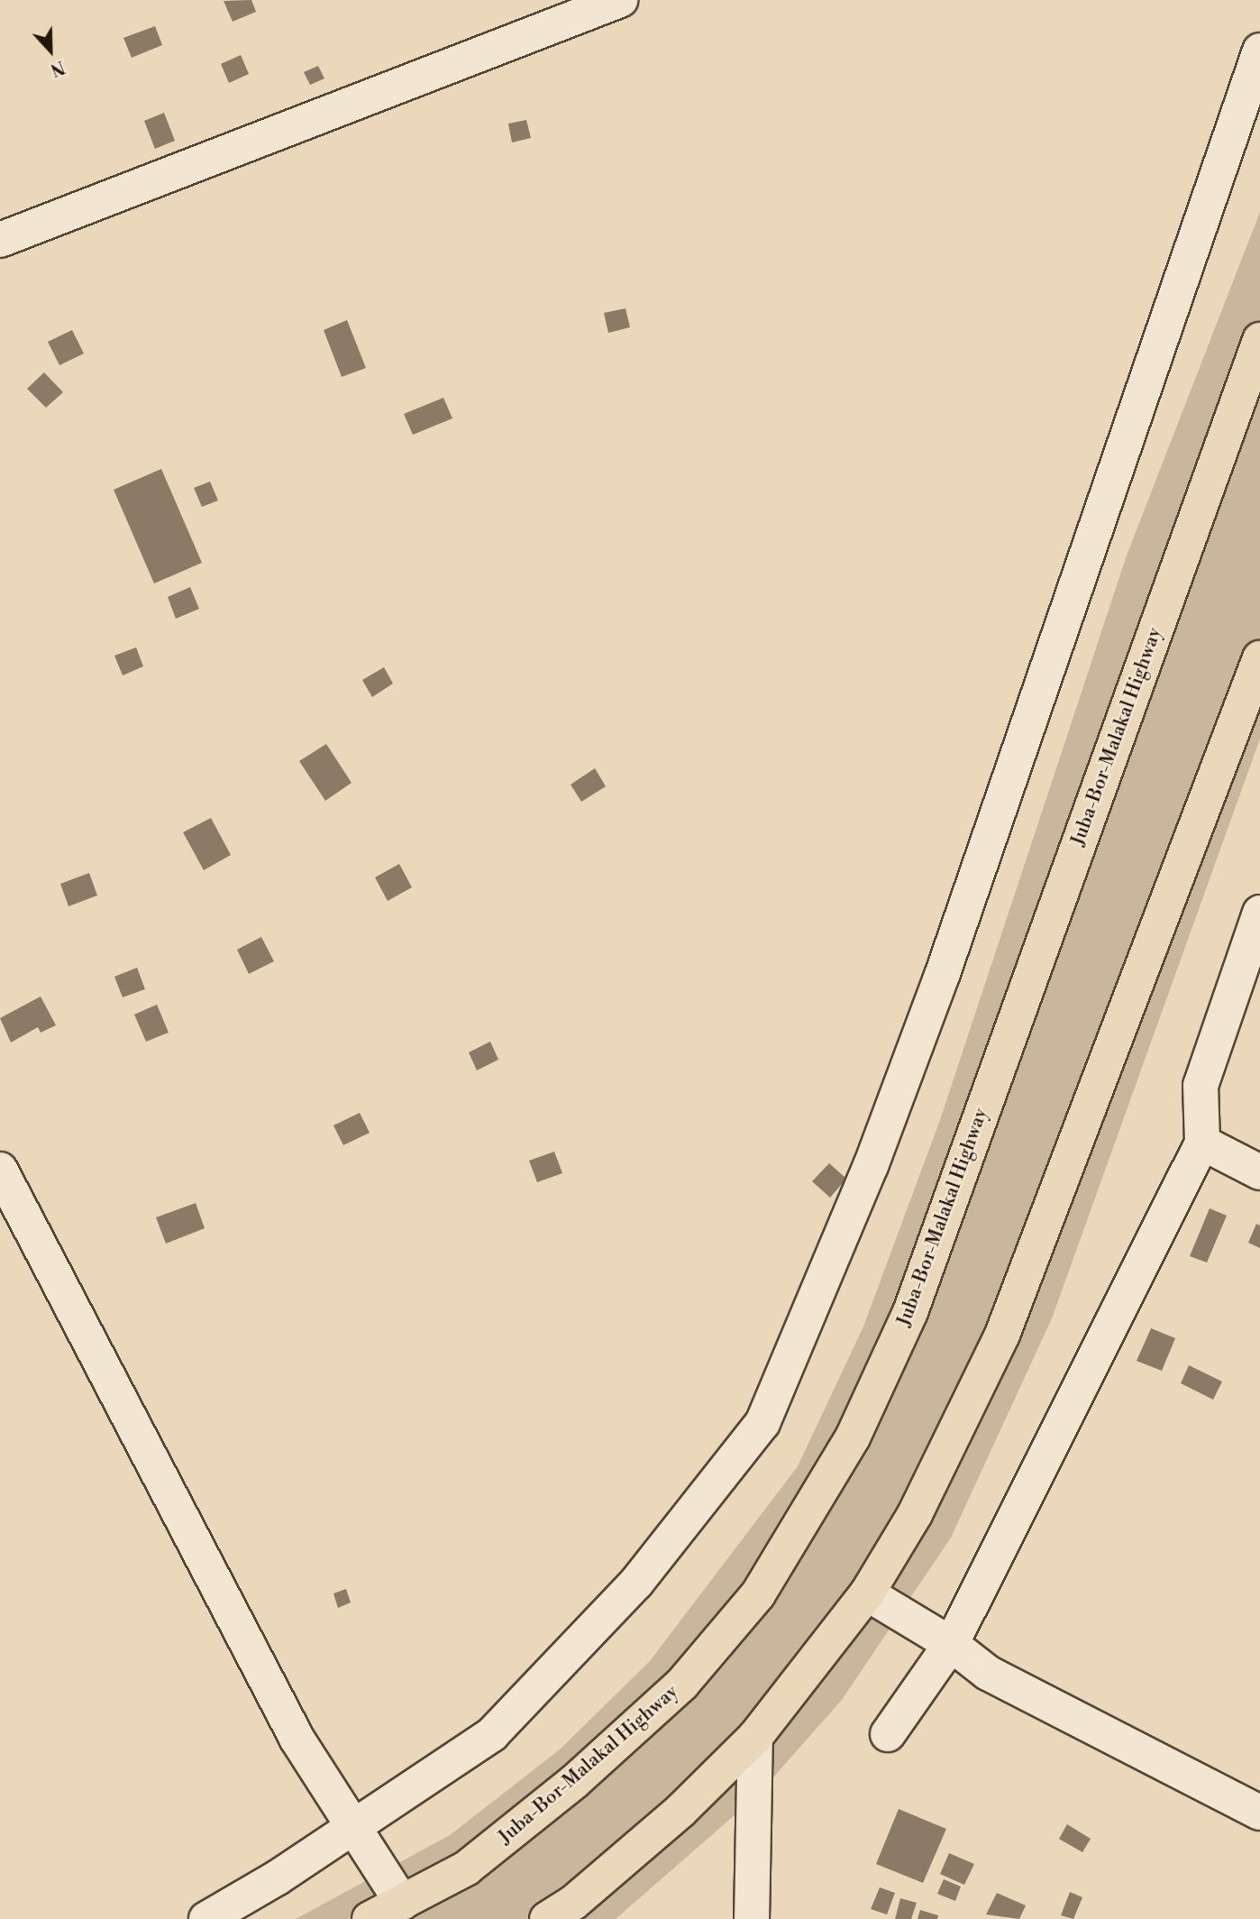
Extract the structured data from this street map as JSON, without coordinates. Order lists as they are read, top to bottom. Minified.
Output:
{"streets":{"highway":["Juba-Bor-Malakal Highway"]},"north":"bottom"}
